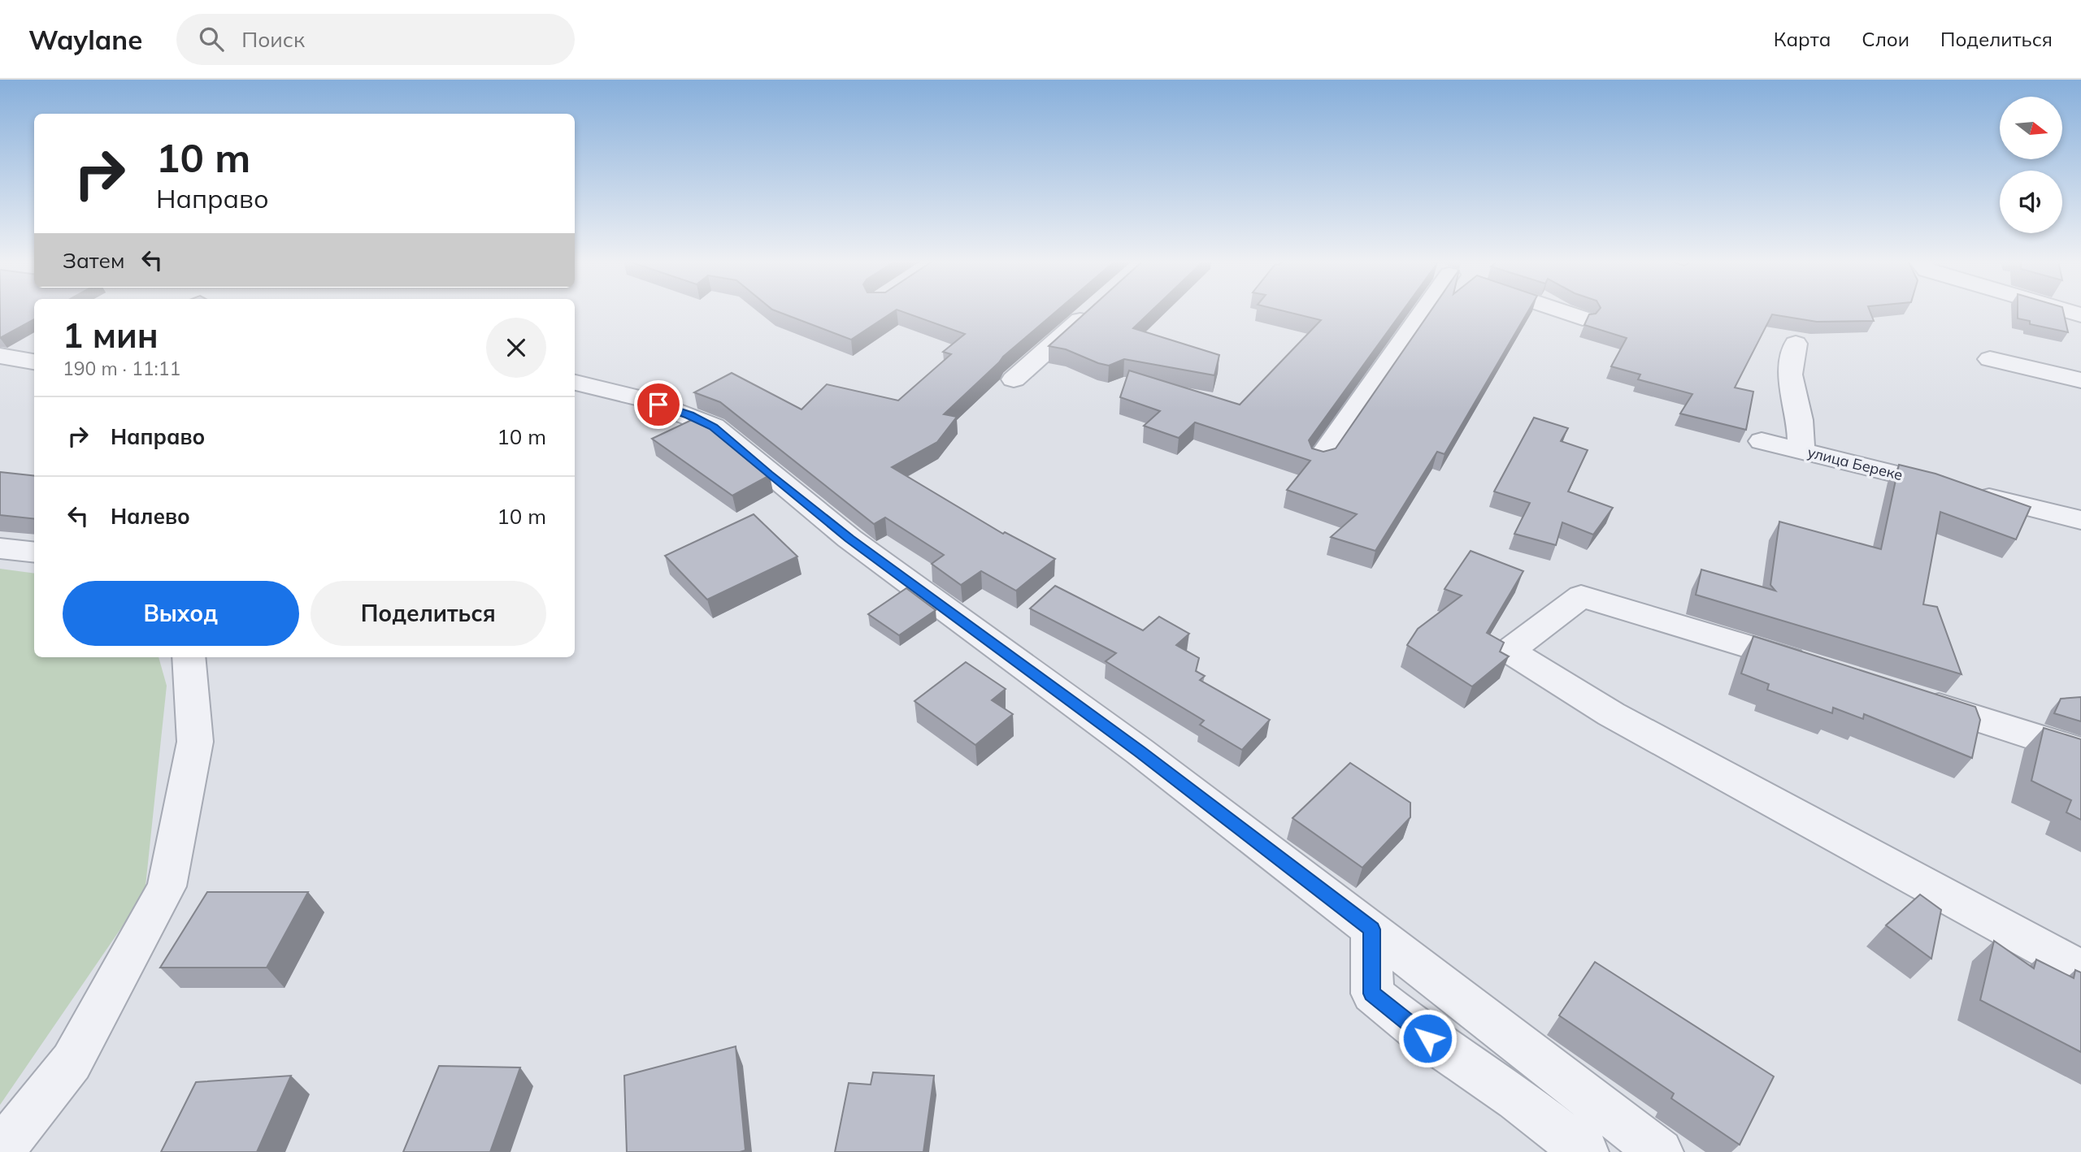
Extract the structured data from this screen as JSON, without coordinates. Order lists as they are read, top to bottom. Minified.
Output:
{"streets":{"street":["улица Береке"]},"north":"right","page":{"header":"Waylane","search":"Поиск","nav":["Карта","Слои","Поделиться"],"turn":["10 m","Направо"],"then":"Затем","heading":["1 мин","190 m · 11:11"],"list":[{"name":"Направо","value":"10 m"},{"name":"Налево","value":"10 m"}],"buttons":["Выход","Поделиться"]}}
